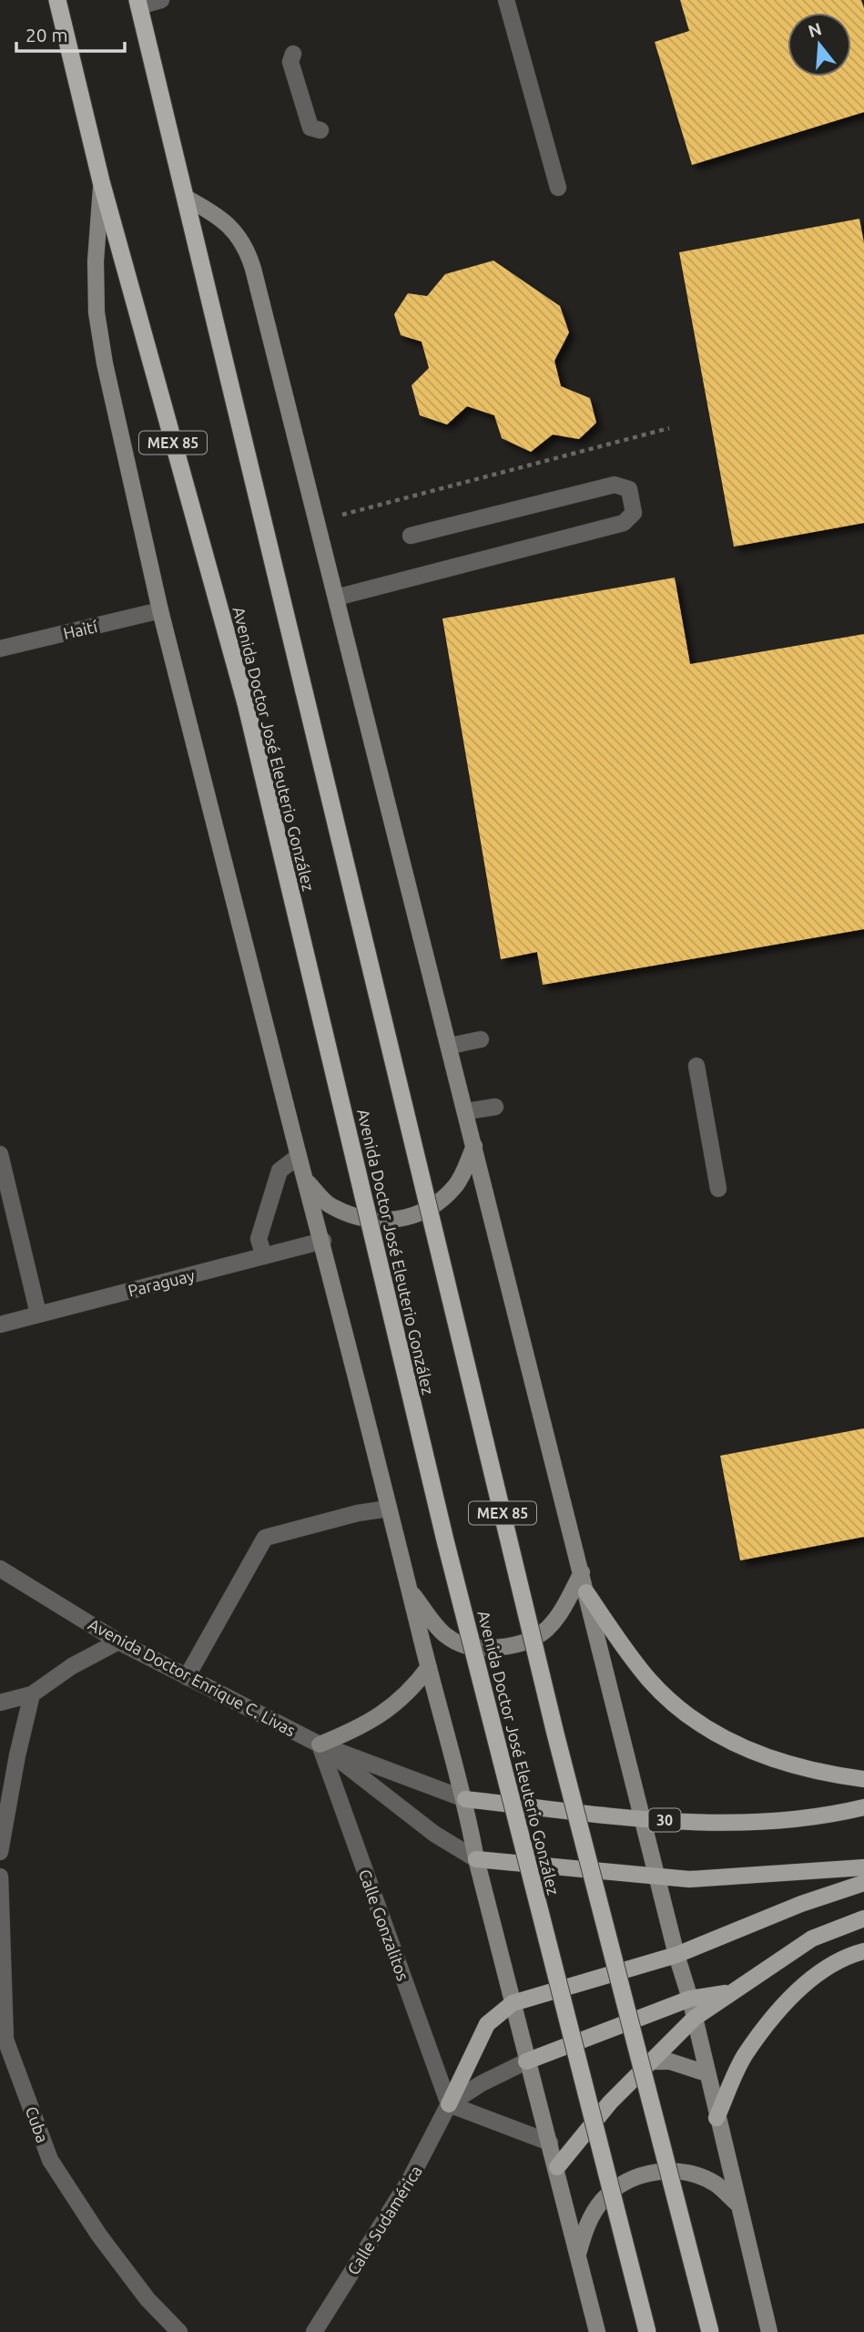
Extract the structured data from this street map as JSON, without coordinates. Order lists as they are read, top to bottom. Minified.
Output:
{"streets":{"highway":["MEX 85","Avenida Doctor José Eleuterio González"],"main road":["30"],"street":["Haití","Paraguay","Avenida Doctor Enrique C. Livas","Calle Gonzalitos","Cuba","Calle Sudamérica"]},"crossings":[["Haití","Avenida Doctor José Eleuterio González"],["Avenida Doctor José Eleuterio González","Paraguay"],["Avenida Doctor José Eleuterio González","Avenida Doctor Enrique C. Livas"],["Avenida Doctor José Eleuterio González","30"],["Avenida Doctor Enrique C. Livas","30"],["Avenida Doctor Enrique C. Livas","Calle Gonzalitos"],["Calle Gonzalitos","Calle Sudamérica"]],"scale_bar":"20 m","north":"top"}
